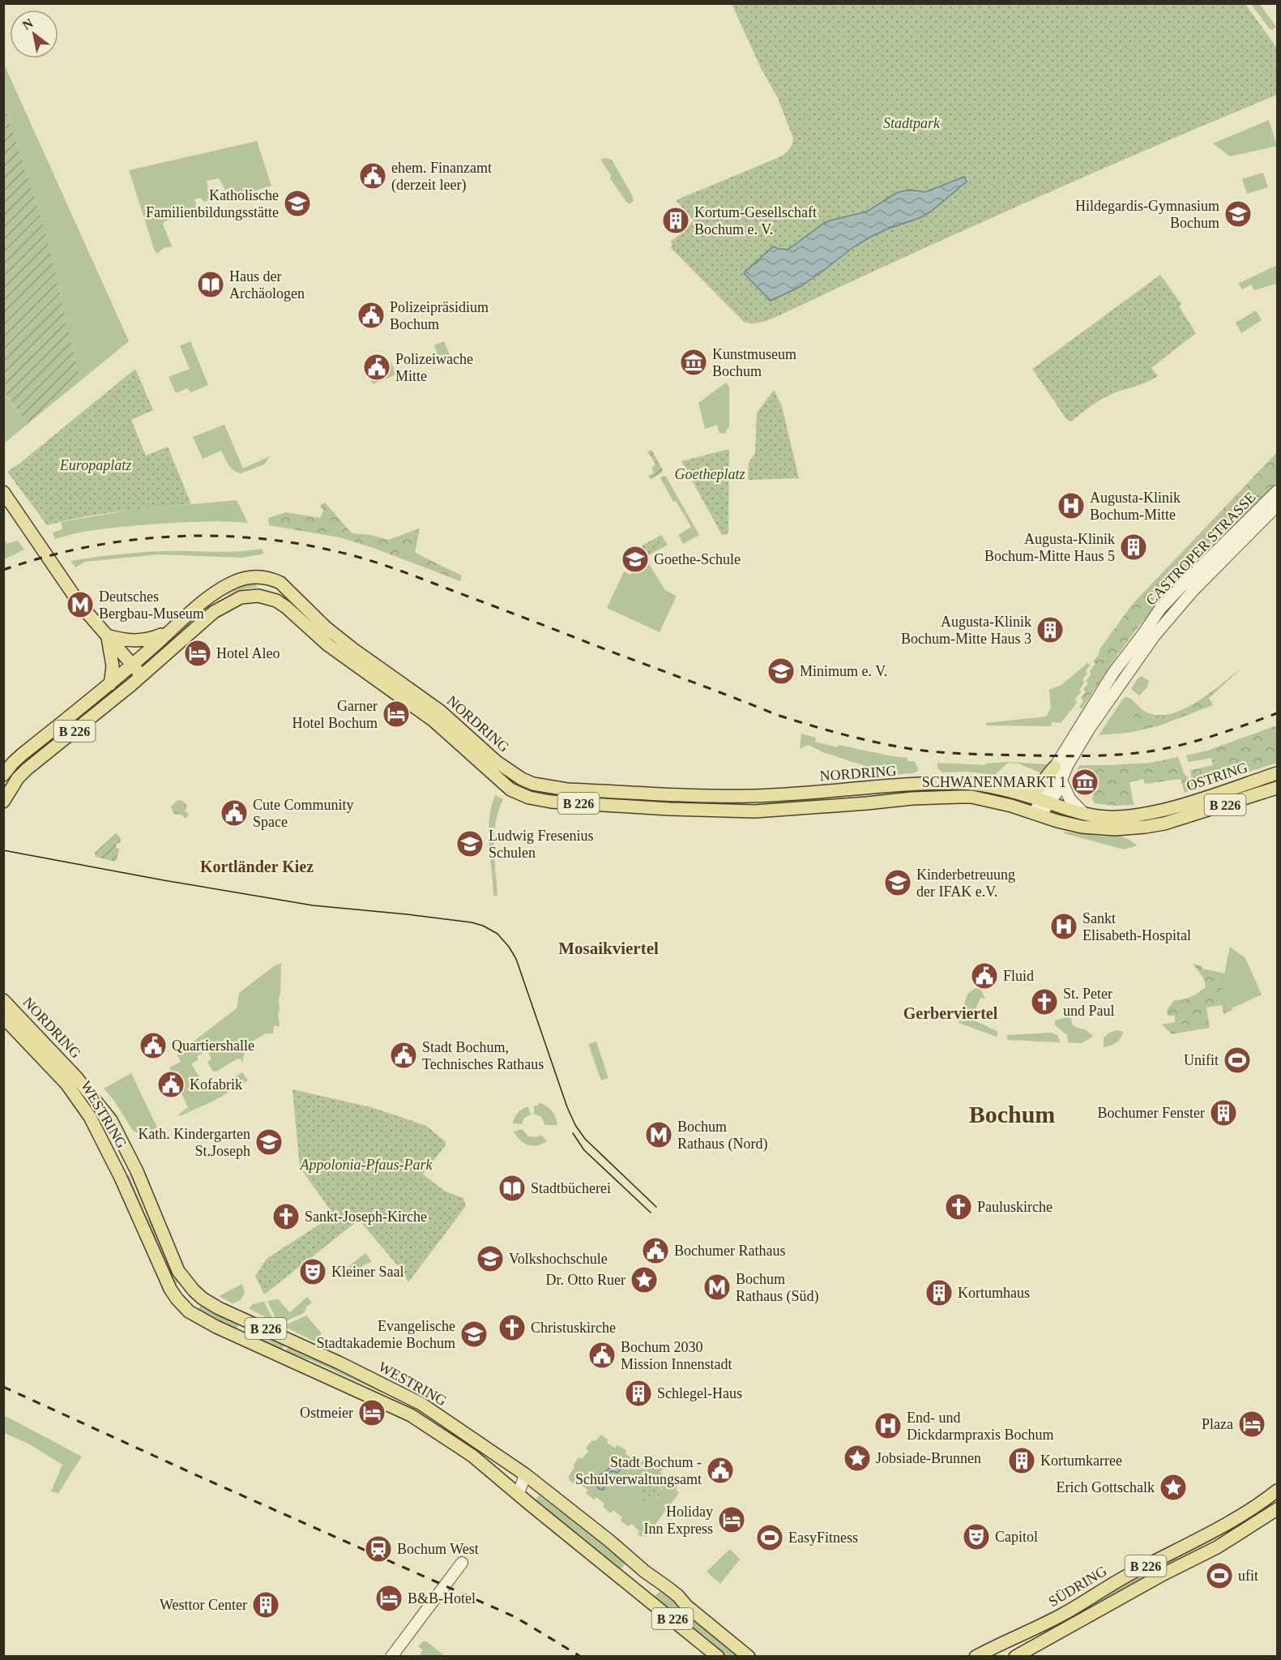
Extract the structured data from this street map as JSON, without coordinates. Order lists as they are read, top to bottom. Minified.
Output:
{"streets":{"main road":["CASTROPER STRASSE","NORDRING","B 226","OSTRING","WESTRING","SÜDRING"]},"crossings":[["CASTROPER STRASSE","NORDRING"],["CASTROPER STRASSE","B 226"],["NORDRING","B 226"],["NORDRING","OSTRING"],["NORDRING","WESTRING"],["B 226","OSTRING"]],"districts":["Kortländer Kiez","Mosaikviertel","Gerberviertel","Bochum"],"parks":["Stadtpark","Europaplatz","Goetheplatz","Appolonia-Pfaus-Park"],"places":{"public building":["ehem. Finanzamt (derzeit leer)","Polizeipräsidium Bochum","Polizeiwache Mitte","Cute Community Space","Fluid","Quartiershalle","Stadt Bochum, Technisches Rathaus","Kofabrik","Bochumer Rathaus","Bochum 2030 Mission Innenstadt","Stadt Bochum - Schulverwaltungsamt"],"school or university":["Katholische Familienbildungsstätte","Hildegardis-Gymnasium Bochum","Goethe-Schule","Minimum e. V.","Ludwig Fresenius Schulen","Kinderbetreuung der IFAK e.V.","Kath. Kindergarten St.Joseph","Volkshochschule","Evangelische Stadtakademie Bochum"],"building":["Kortum-Gesellschaft Bochum e. V.","Augusta-Klinik Bochum-Mitte Haus 5","Augusta-Klinik Bochum-Mitte Haus 3","Bochumer Fenster","Kortumhaus","Schlegel-Haus","Kortumkarree","Westtor Center"],"library":["Haus der Archäologen","Stadtbücherei"],"museum":["Kunstmuseum Bochum","SCHWANENMARKT 1"],"hospital":["Augusta-Klinik Bochum-Mitte","Sankt Elisabeth-Hospital","End- und Dickdarmpraxis Bochum"],"metro station":["Deutsches Bergbau-Museum","Bochum Rathaus (Nord)","Bochum Rathaus (Süd)"],"hotel":["Hotel Aleo","Garner Hotel Bochum","Ostmeier","Plaza","Holiday Inn Express","B&B-Hotel"],"church":["St. Peter und Paul","Pauluskirche","Sankt-Joseph-Kirche","Christuskirche"],"sports":["Unifit","EasyFitness","ufit"],"theatre":["Kleiner Saal","Capitol"],"place":["Dr. Otto Ruer","Jobsiade-Brunnen","Erich Gottschalk"],"station":["Bochum West"]},"north":"top left"}
